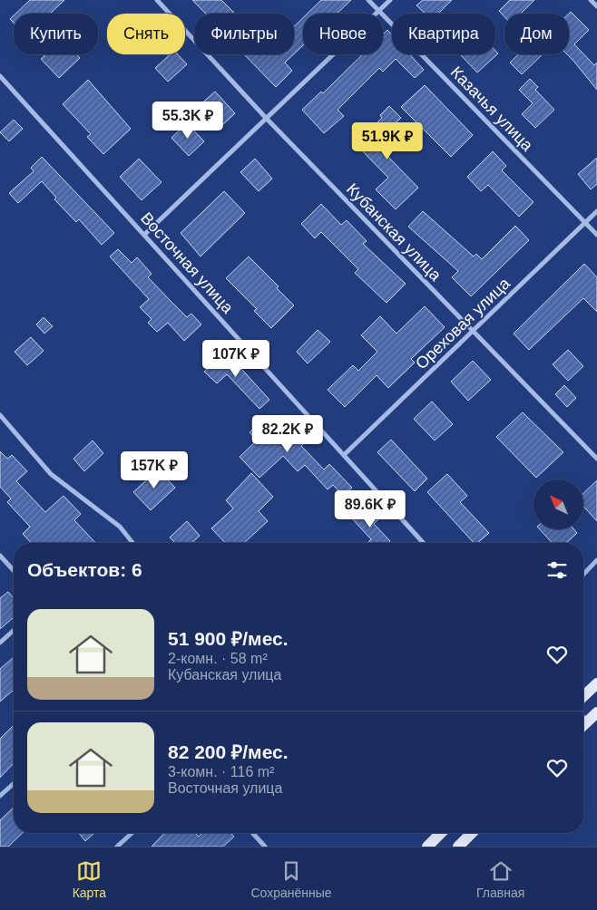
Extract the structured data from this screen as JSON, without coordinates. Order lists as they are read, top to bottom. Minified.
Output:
{"streets":{"street":["Казачья улица","Кубанская улица","Восточная улица","Ореховая улица"]},"crossings":[["Казачья улица","Ореховая улица"],["Кубанская улица","Ореховая улица"],["Восточная улица","Ореховая улица"]],"north":"top left","page":{"chip":["Купить","Снять","Фильтры","Новое","Квартира","Дом"],"price":["55.3K ₽","51.9K ₽","107K ₽","82.2K ₽","157K ₽","89.6K ₽"],"heading":"Объектов: 6","list":[{"name":"51 900 ₽/мес.","note":"2-комн. · 58 m² · Кубанская улица"},{"name":"82 200 ₽/мес.","note":"3-комн. · 116 m² · Восточная улица"}],"tabs":["Карта","Сохранённые","Главная"]}}
